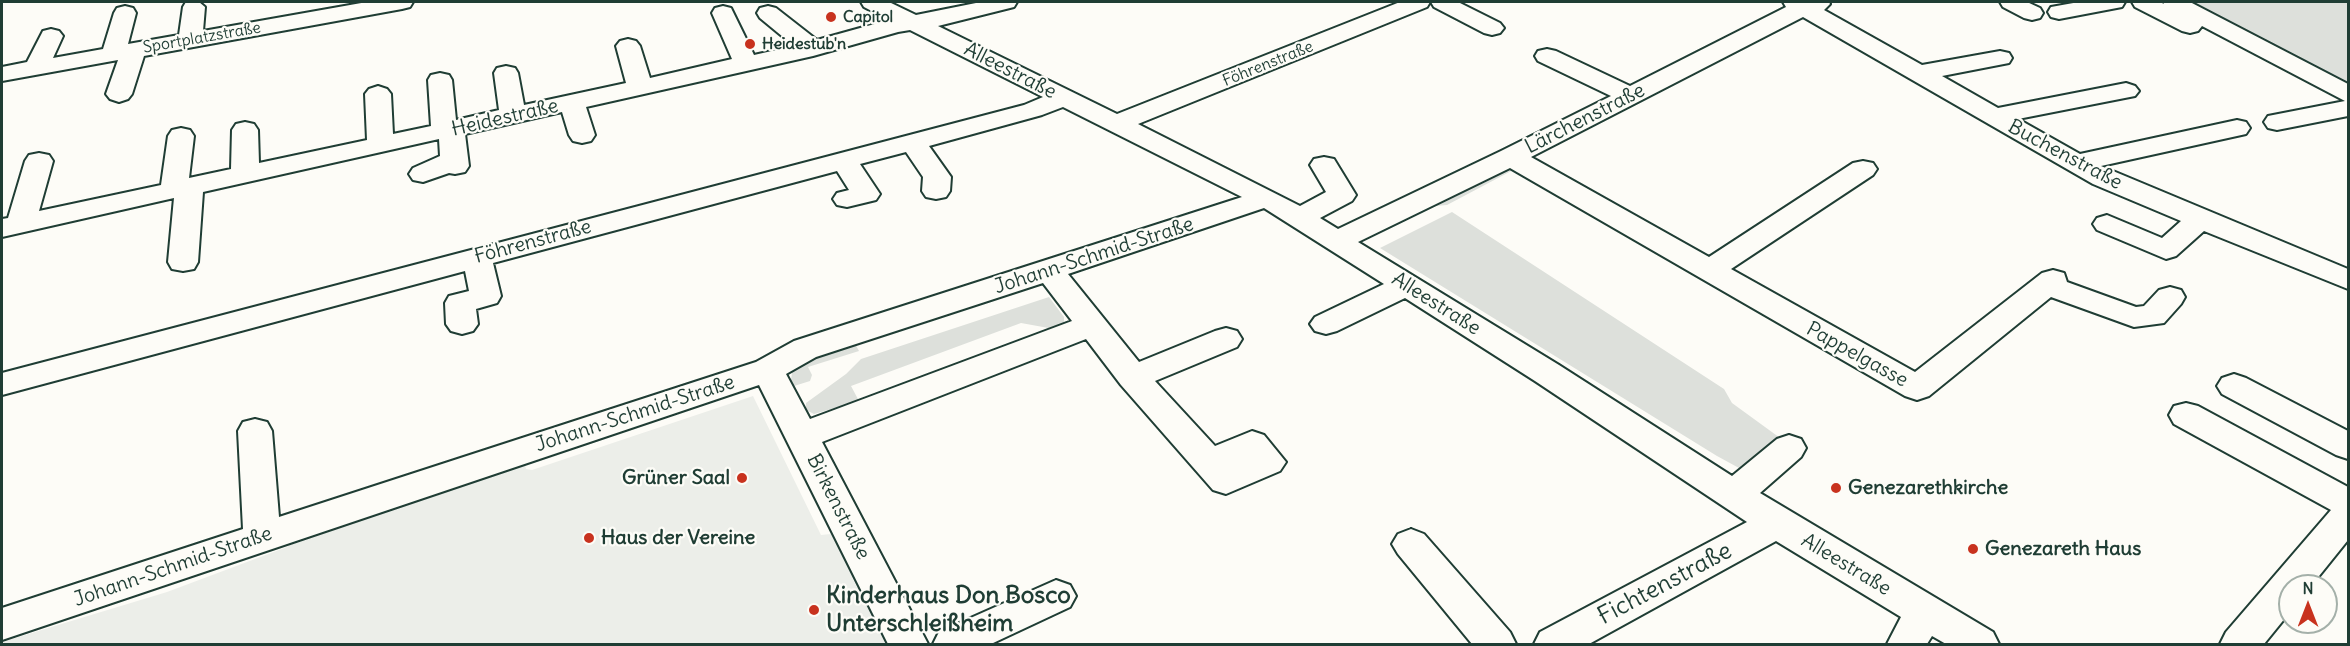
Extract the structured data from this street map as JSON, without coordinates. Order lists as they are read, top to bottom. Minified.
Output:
{"streets":{"street":["Sportplatzstraße","Föhrenstraße","Alleestraße","Heidestraße","Lärchenstraße","Buchenstraße","Johann-Schmid-Straße","Pappelgasse","Birkenstraße","Fichtenstraße"]},"crossings":[["Föhrenstraße","Alleestraße"],["Alleestraße","Heidestraße"],["Alleestraße","Lärchenstraße"],["Alleestraße","Johann-Schmid-Straße"],["Alleestraße","Fichtenstraße"],["Lärchenstraße","Buchenstraße"],["Lärchenstraße","Pappelgasse"],["Johann-Schmid-Straße","Birkenstraße"]],"places":["Capitol","Heidestub'n","Grüner Saal","Genezarethkirche","Haus der Vereine","Genezareth Haus","Kinderhaus Don Bosco Unterschleißheim"],"north":"top"}
